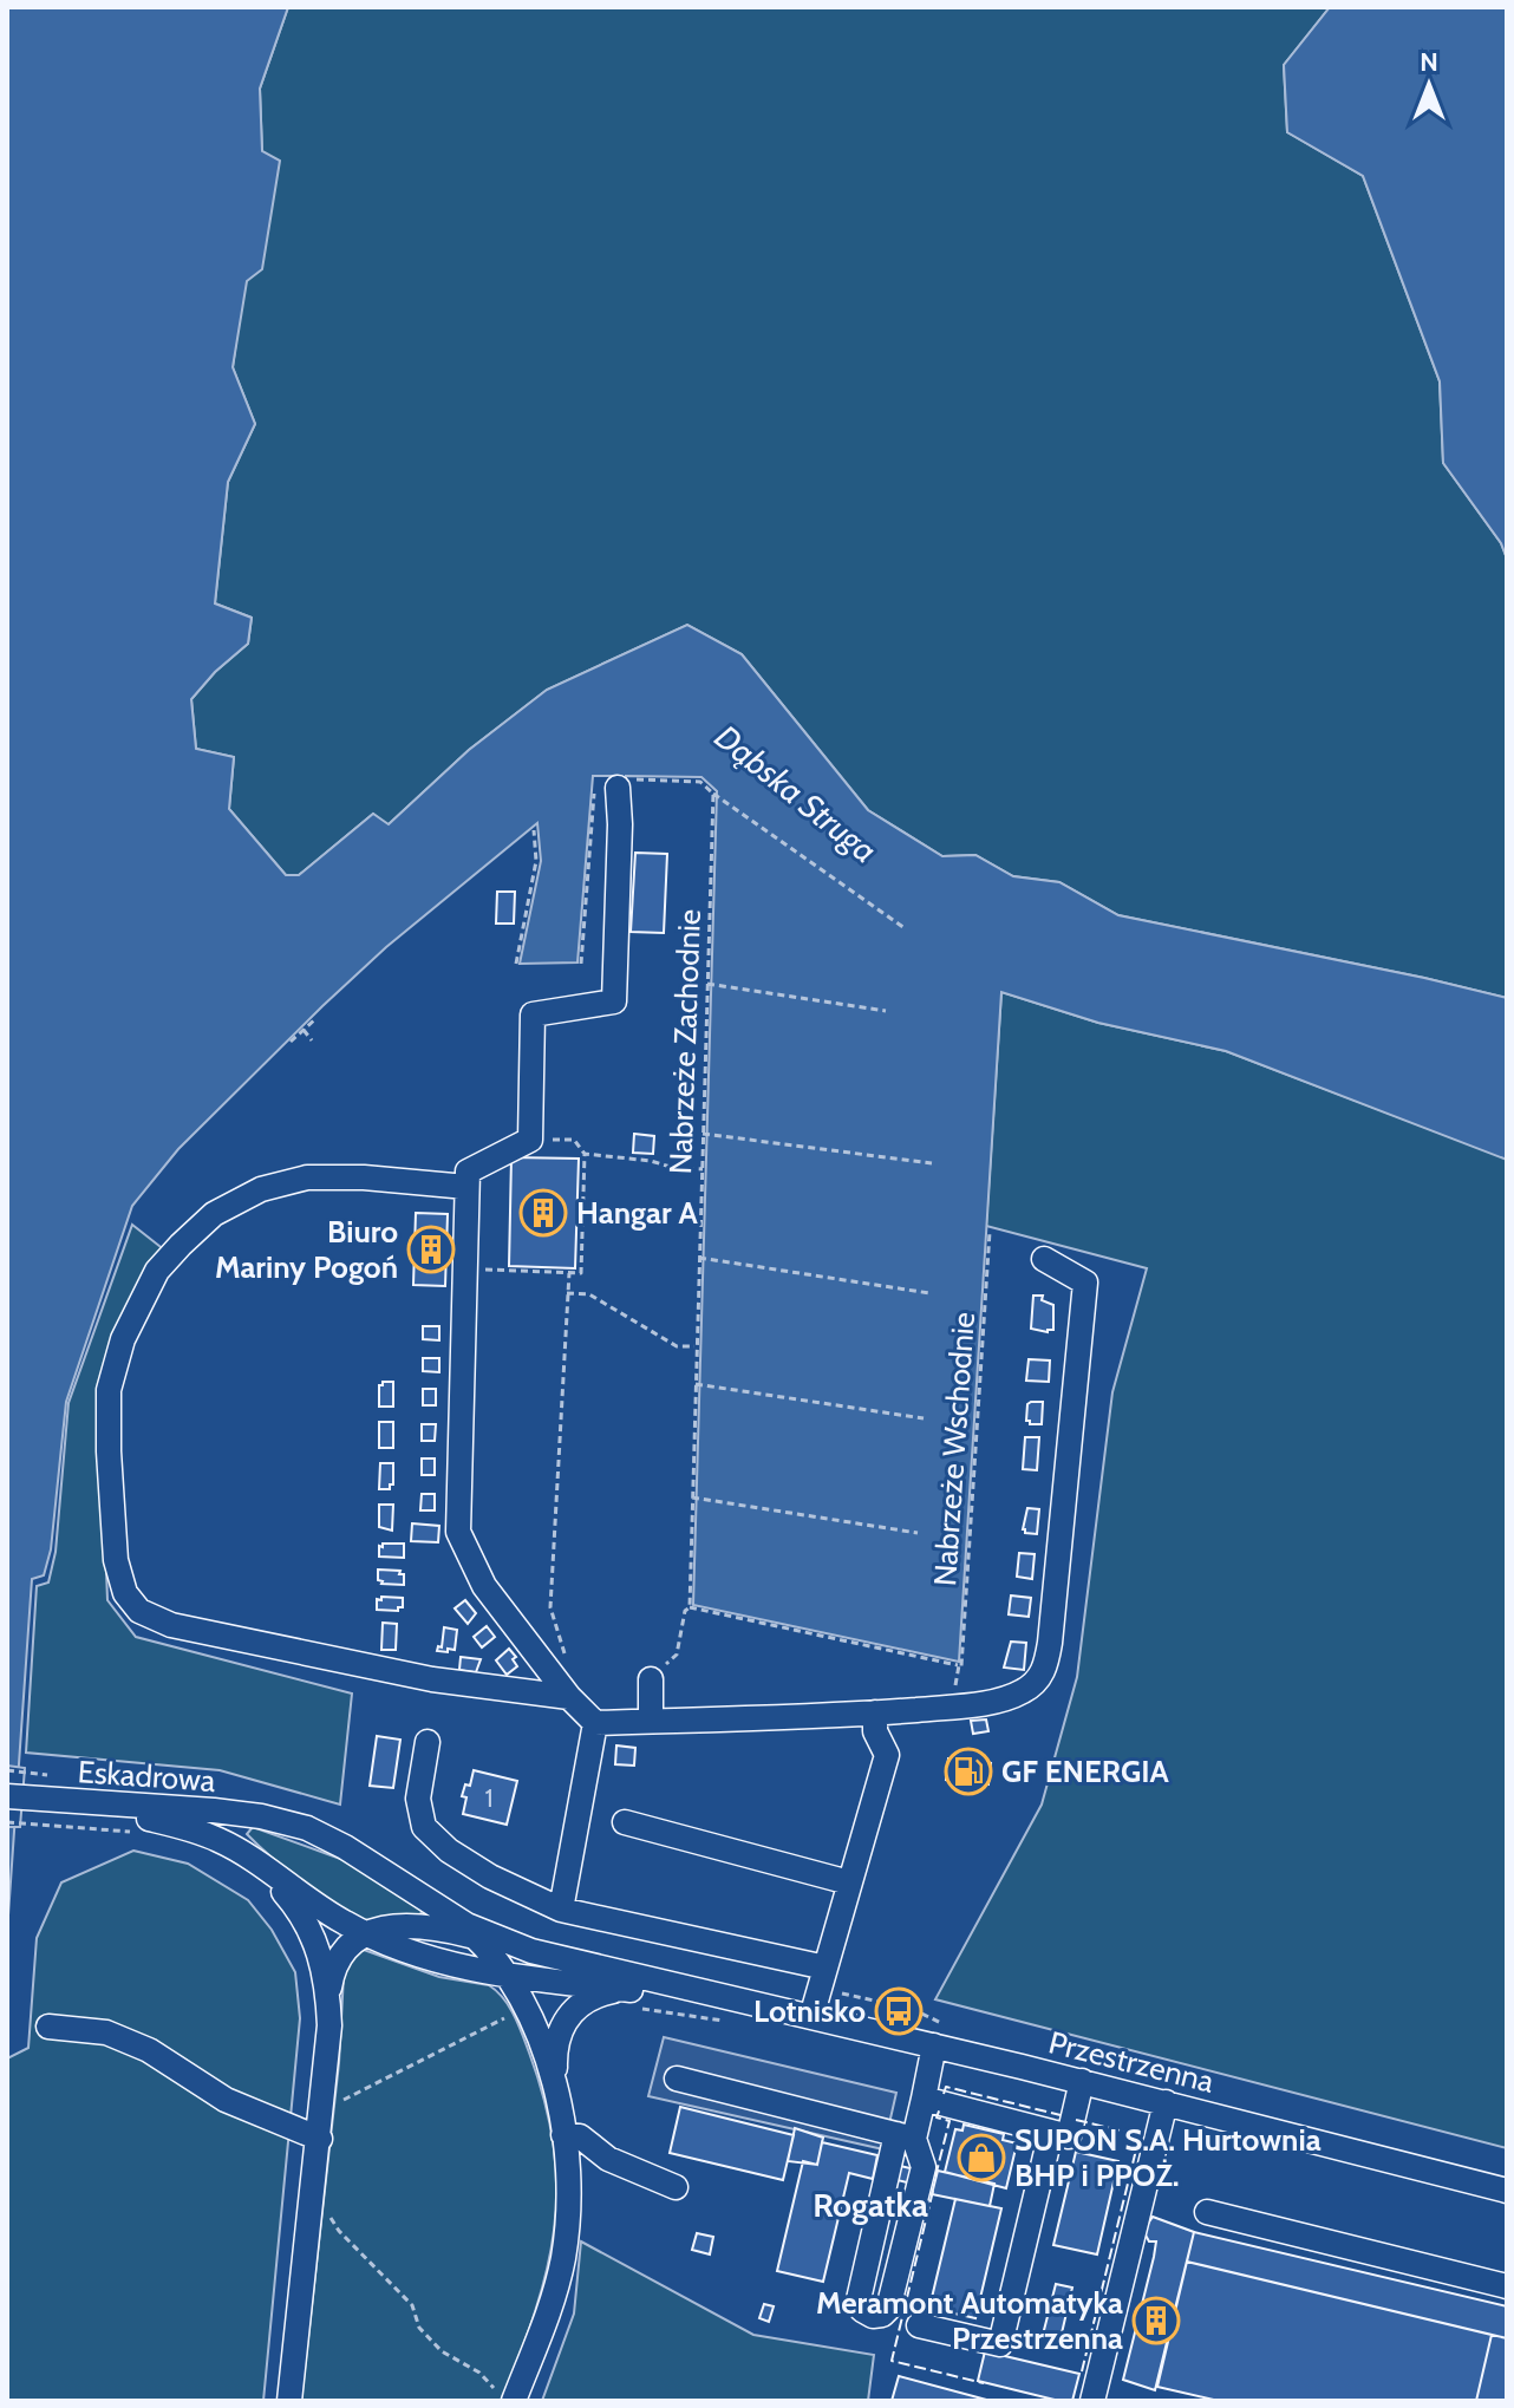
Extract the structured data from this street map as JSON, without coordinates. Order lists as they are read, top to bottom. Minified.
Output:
{"streets":{"street":["Eskadrowa","Przestrzenna"],"path":["Nabrzeże Zachodnie","Nabrzeże Wschodnie"]},"crossings":[["Nabrzeże Zachodnie","Nabrzeże Wschodnie"],["Eskadrowa","Przestrzenna"]],"districts":["Rogatka"],"water":["Dąbska Struga"],"places":{"building":["Hangar A","Biuro Mariny Pogoń","Meramont Automatyka Przestrzenna"],"fuel station":["GF ENERGIA"],"bus stop":["Lotnisko"],"shop":["SUPON S.A. Hurtownia BHP i PPOŻ."]},"house_numbers":["1"],"north":"top"}
